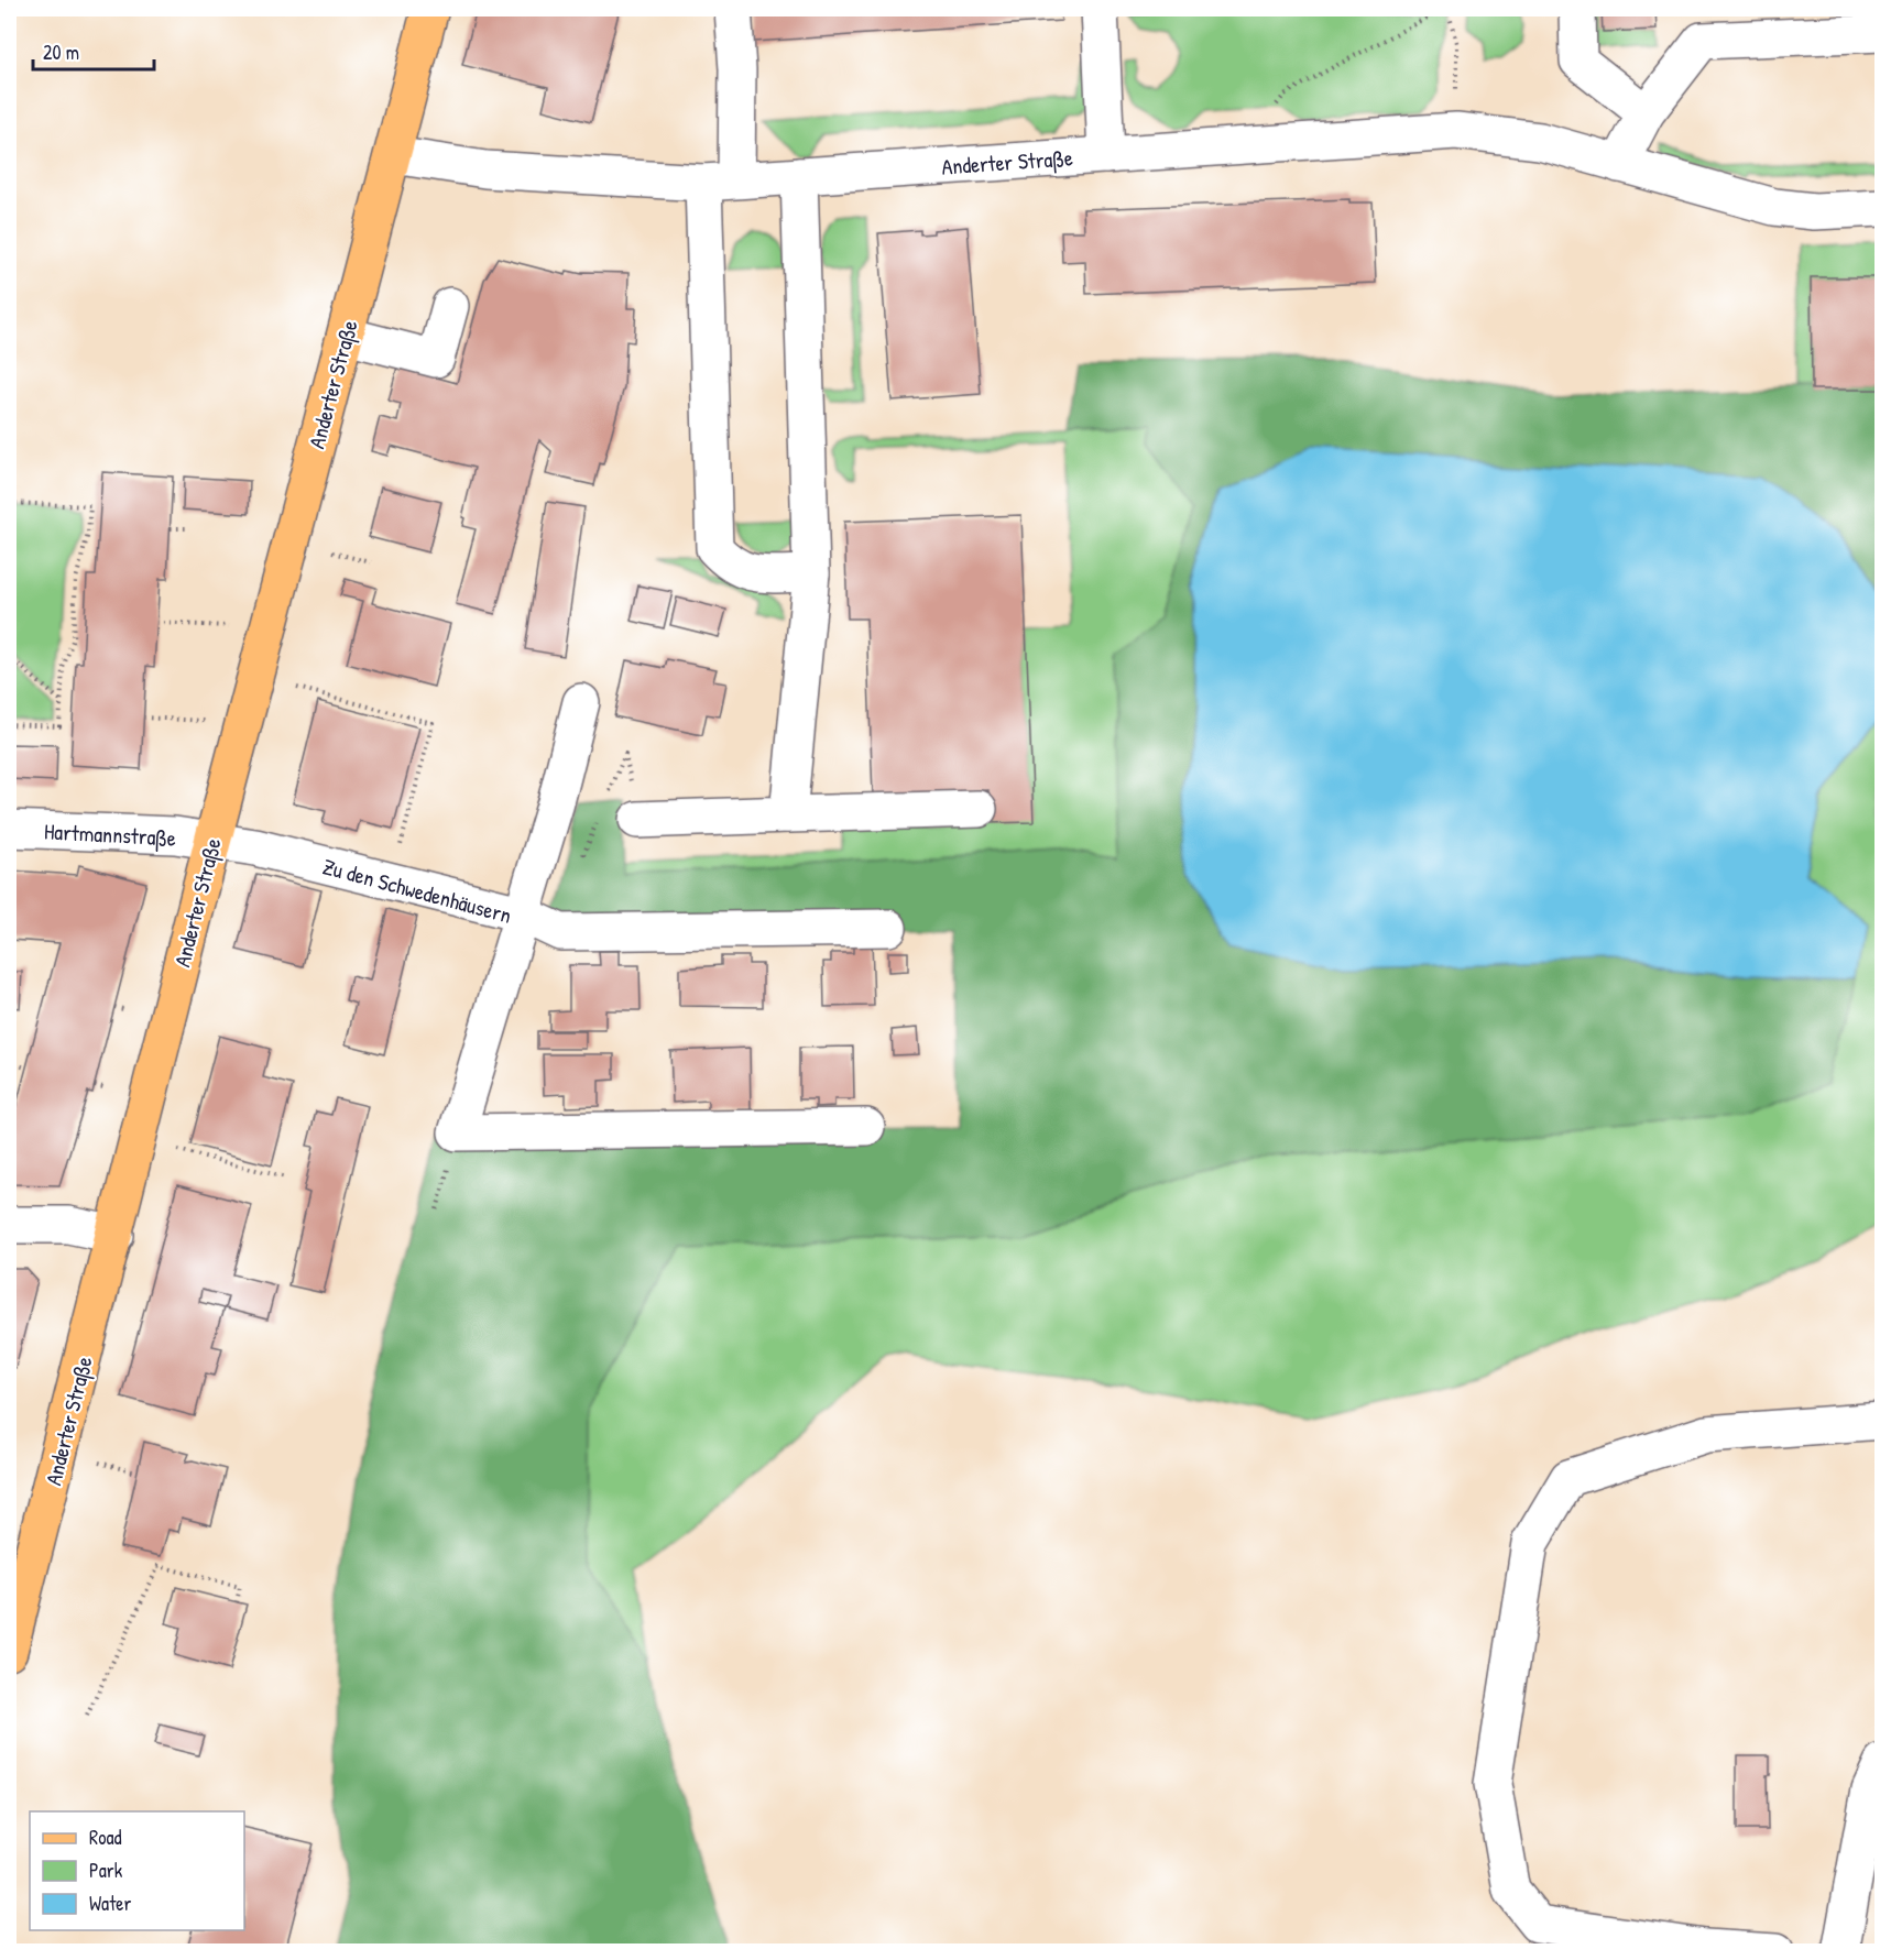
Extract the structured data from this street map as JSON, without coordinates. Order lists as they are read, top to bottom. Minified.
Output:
{"streets":{"main road":["Anderter Straße"],"street":["Hartmannstraße","Zu den Schwedenhäusern"]},"crossings":[["Anderter Straße","Hartmannstraße"],["Anderter Straße","Zu den Schwedenhäusern"],["Hartmannstraße","Zu den Schwedenhäusern"]],"legend":["Road","Park","Water"],"scale_bar":"20 m"}
